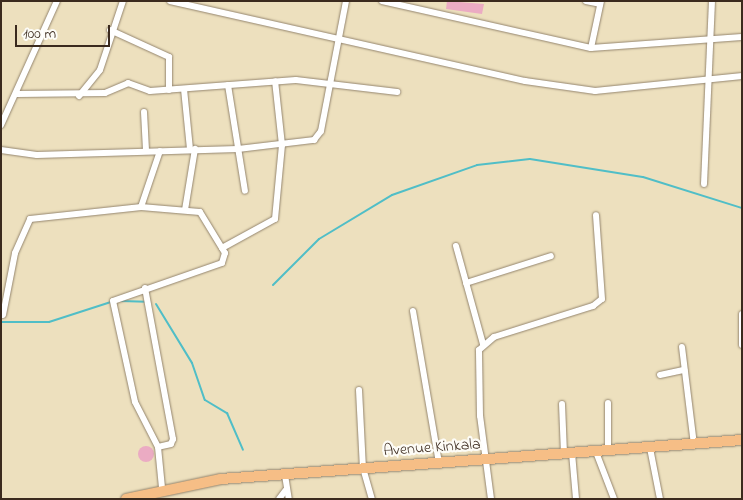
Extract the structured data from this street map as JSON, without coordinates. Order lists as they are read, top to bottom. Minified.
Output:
{"streets":{"main road":["Avenue Kinkala"]},"scale_bar":"100 m"}
